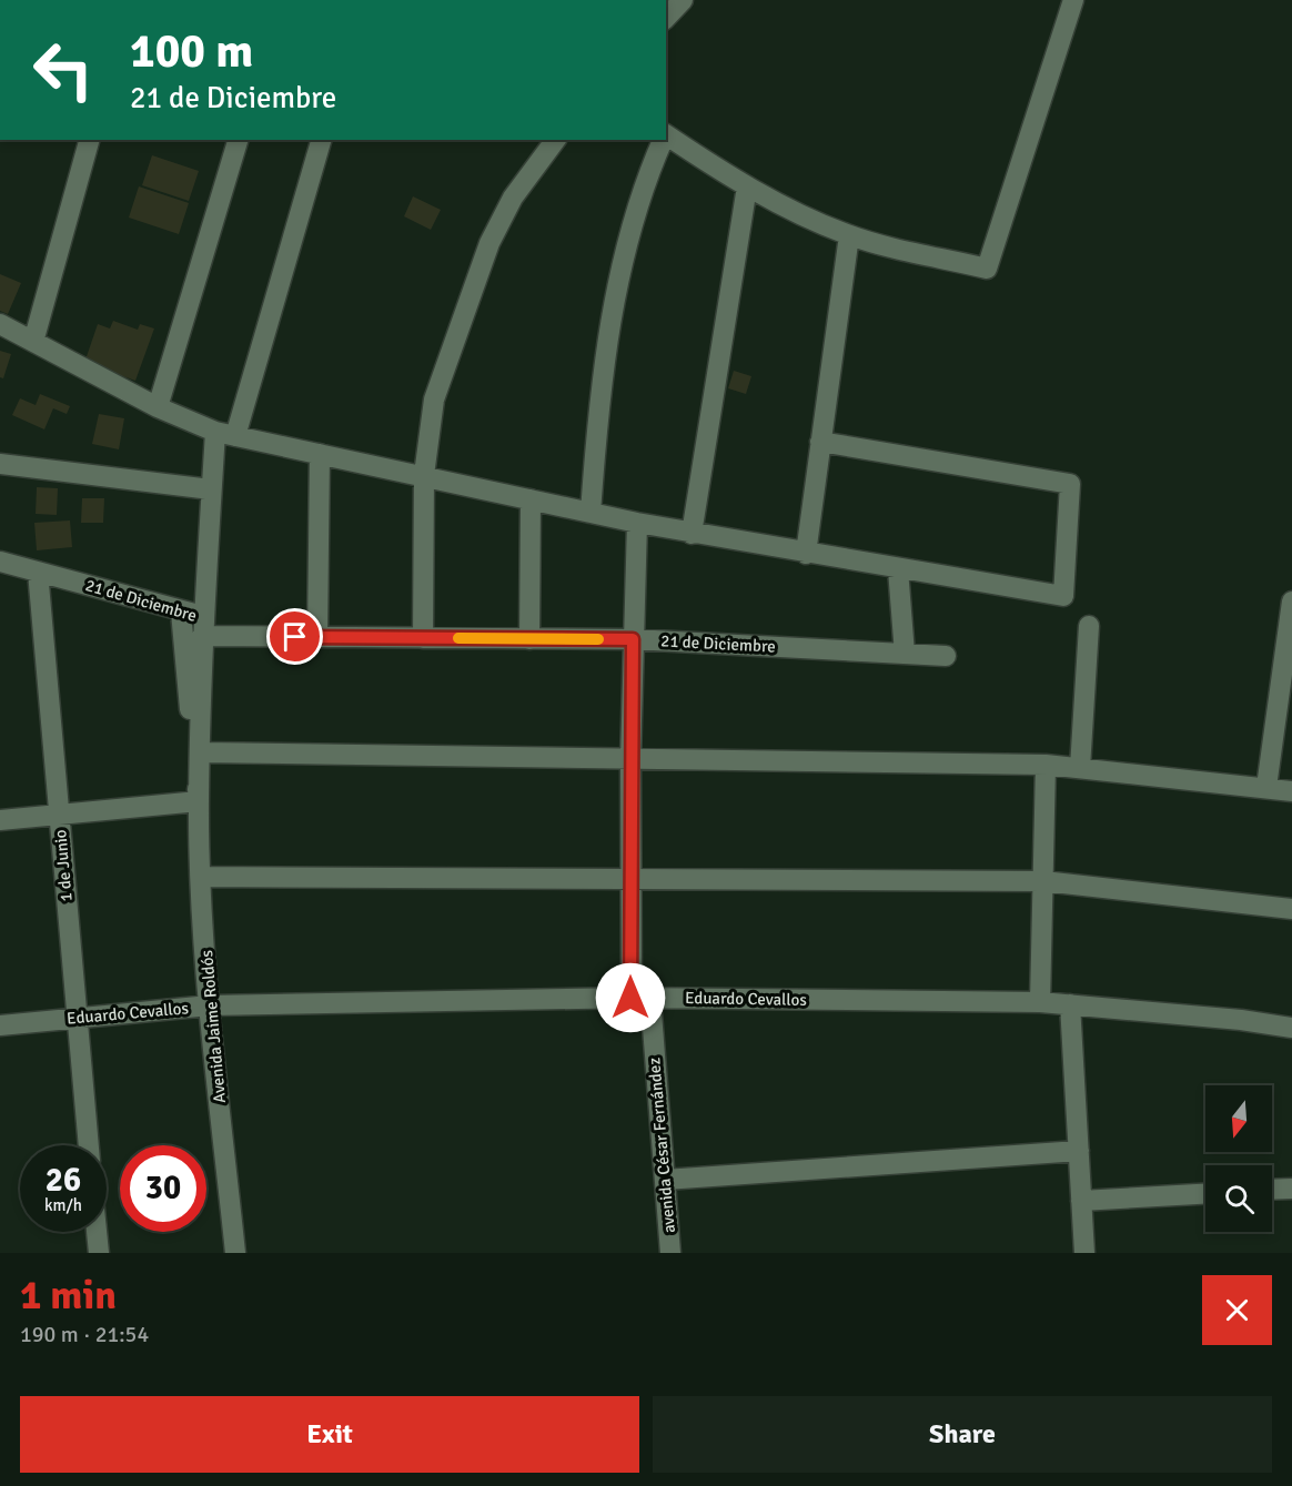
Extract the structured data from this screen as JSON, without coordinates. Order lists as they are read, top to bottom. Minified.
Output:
{"streets":{"street":["21 de Diciembre","1 de Junio","Eduardo Cevallos","Avenida Jaime Roldós","avenida César Fernández"]},"crossings":[["21 de Diciembre","1 de Junio"],["21 de Diciembre","Avenida Jaime Roldós"],["21 de Diciembre","avenida César Fernández"],["1 de Junio","Eduardo Cevallos"],["Eduardo Cevallos","Avenida Jaime Roldós"],["Eduardo Cevallos","avenida César Fernández"]],"north":"bottom","page":{"turn":["100 m","21 de Diciembre"],"speed":"26 km/h","limit":"30","heading":["1 min","190 m · 21:54"],"buttons":["Exit","Share"]}}
